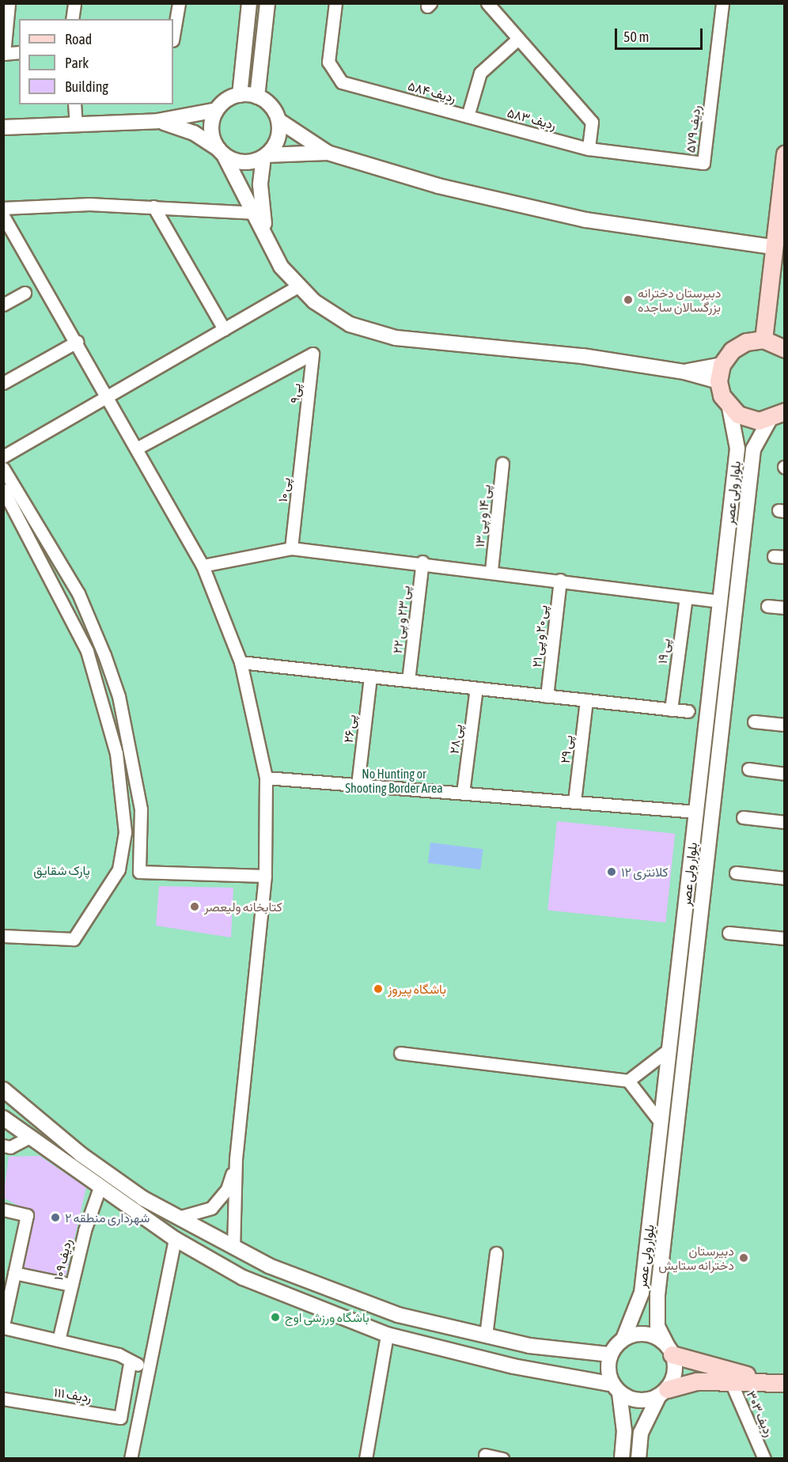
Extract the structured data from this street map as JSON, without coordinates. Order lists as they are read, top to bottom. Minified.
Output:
{"streets":{"street":["ردیف ۵۸۴","ردیف ۵۸۳","ردیف ۵۷۹","پی۹","پی ۱۰","بلوار ولی عصر","پی ۱۴ و پی ۱۳","پی ۲۳ و پی ۲۲","پی ۲۰ و پی ۲۱","پی ۱۹","پی ۲۶","پی ۲۸","پی ۲۹","ردیف ۱۰۹","ردیف ۱۱۱","ردیف ۳۰۳"]},"crossings":[["ردیف ۵۸۴","ردیف ۵۸۳"],["ردیف ۵۸۳","ردیف ۵۷۹"],["پی۹","پی ۱۰"]],"parks":["No Hunting or Shooting Border Area","پارک شقایق"],"places":["دبیرستان دخترانه بزرگسالان ساجده","کلانتری ۱۲","کتابخانه ولیعصر","باشگاه پیروز","شهرداری منطقه ۲","دبیرستان دخترانه ستایش","باشگاه ورزشی اوج"],"legend":["Road","Park","Building"],"scale_bar":"50 m"}
